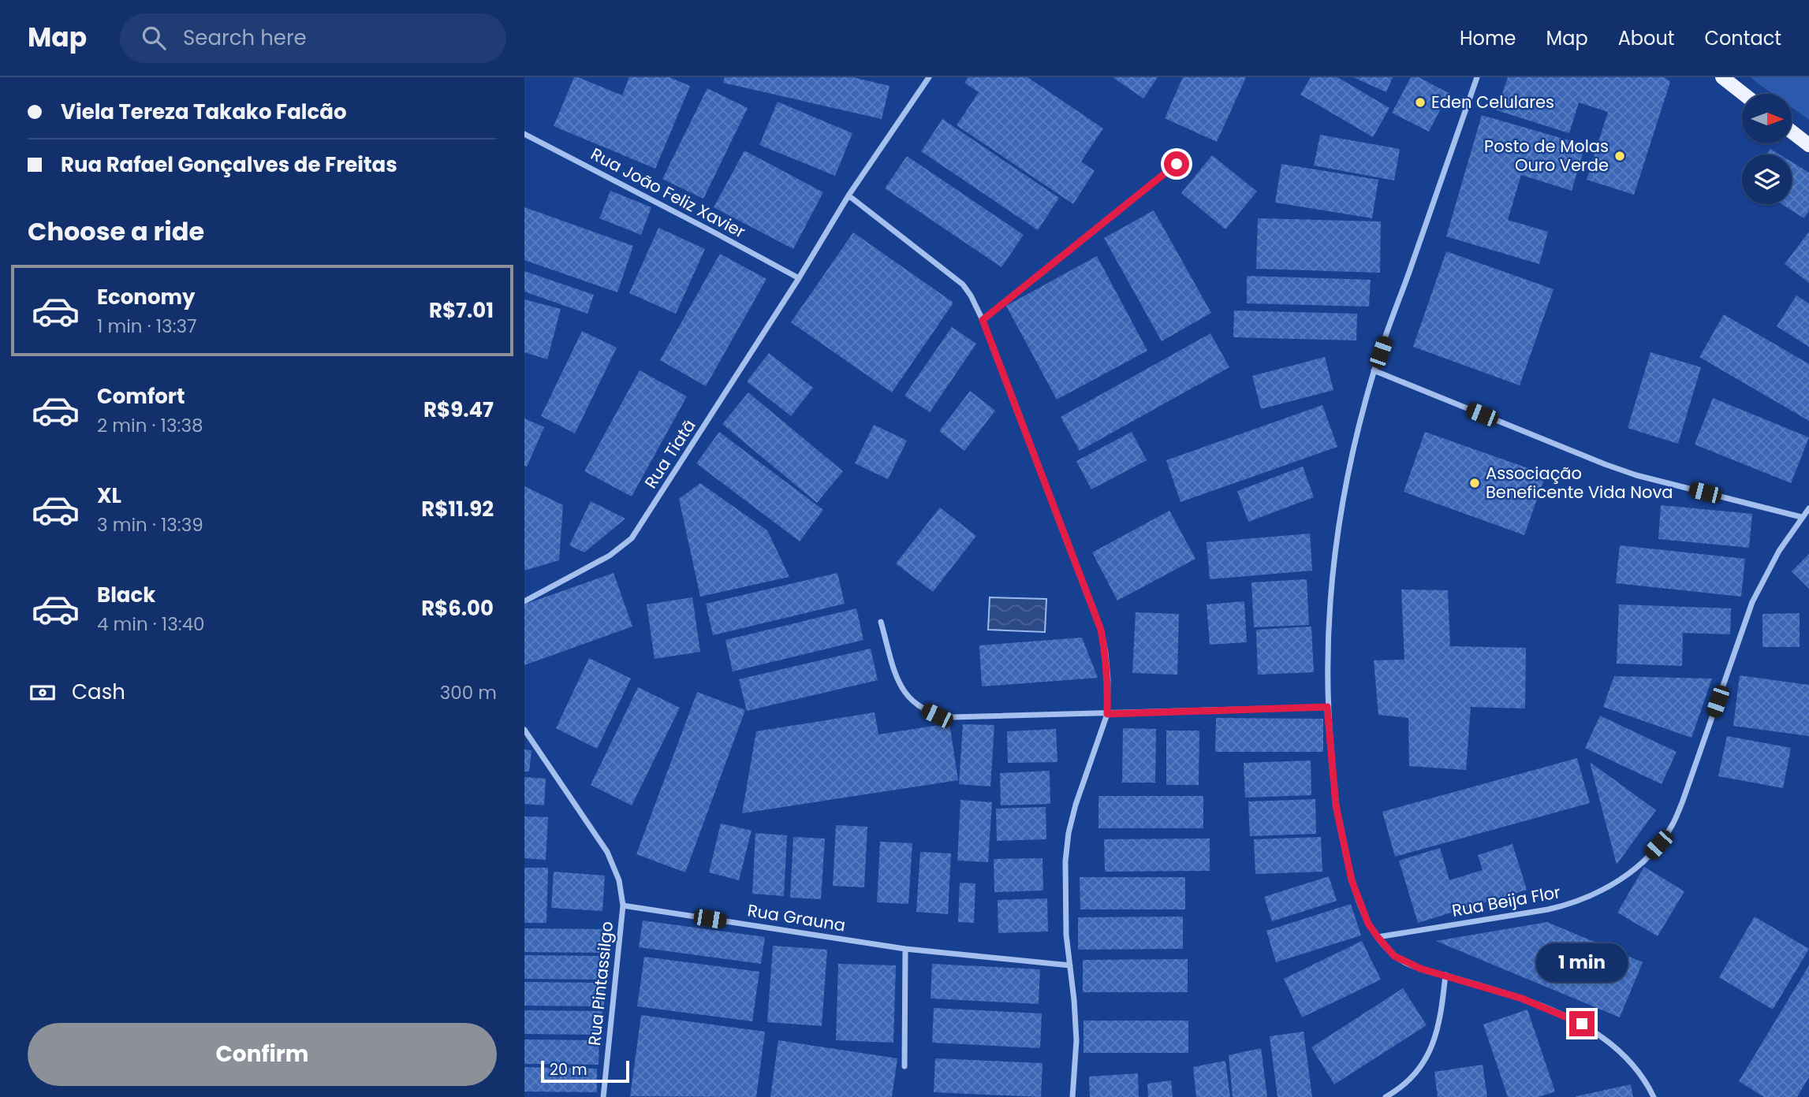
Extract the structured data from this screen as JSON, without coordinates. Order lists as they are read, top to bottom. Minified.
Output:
{"streets":{"street":["Rua João Feliz Xavier","Rua Tiatã","Rua Beija Flor","Rua Grauna","Rua Pintassilgo"]},"crossings":[["Rua João Feliz Xavier","Rua Tiatã"],["Rua Grauna","Rua Pintassilgo"]],"places":["Eden Celulares","Posto de Molas Ouro Verde","Associação Beneficente Vida Nova"],"scale_bar":"20 m","north":"right","page":{"header":"Map","search":"Search here","nav":["Home","Map","About","Contact"],"banner":["Viela Tereza Takako Falcão","Rua Rafael Gonçalves de Freitas"],"heading":"Choose a ride","list":[{"name":"Economy","note":"1 min · 13:37","value":"R$7.01"},{"name":"Comfort","note":"2 min · 13:38","value":"R$9.47"},{"name":"XL","note":"3 min · 13:39","value":"R$11.92"},{"name":"Black","note":"4 min · 13:40","value":"R$6.00"}],"pay":["Cash","300 m"],"bubble":"1 min","buttons":"Confirm","scale":"20 m"}}
